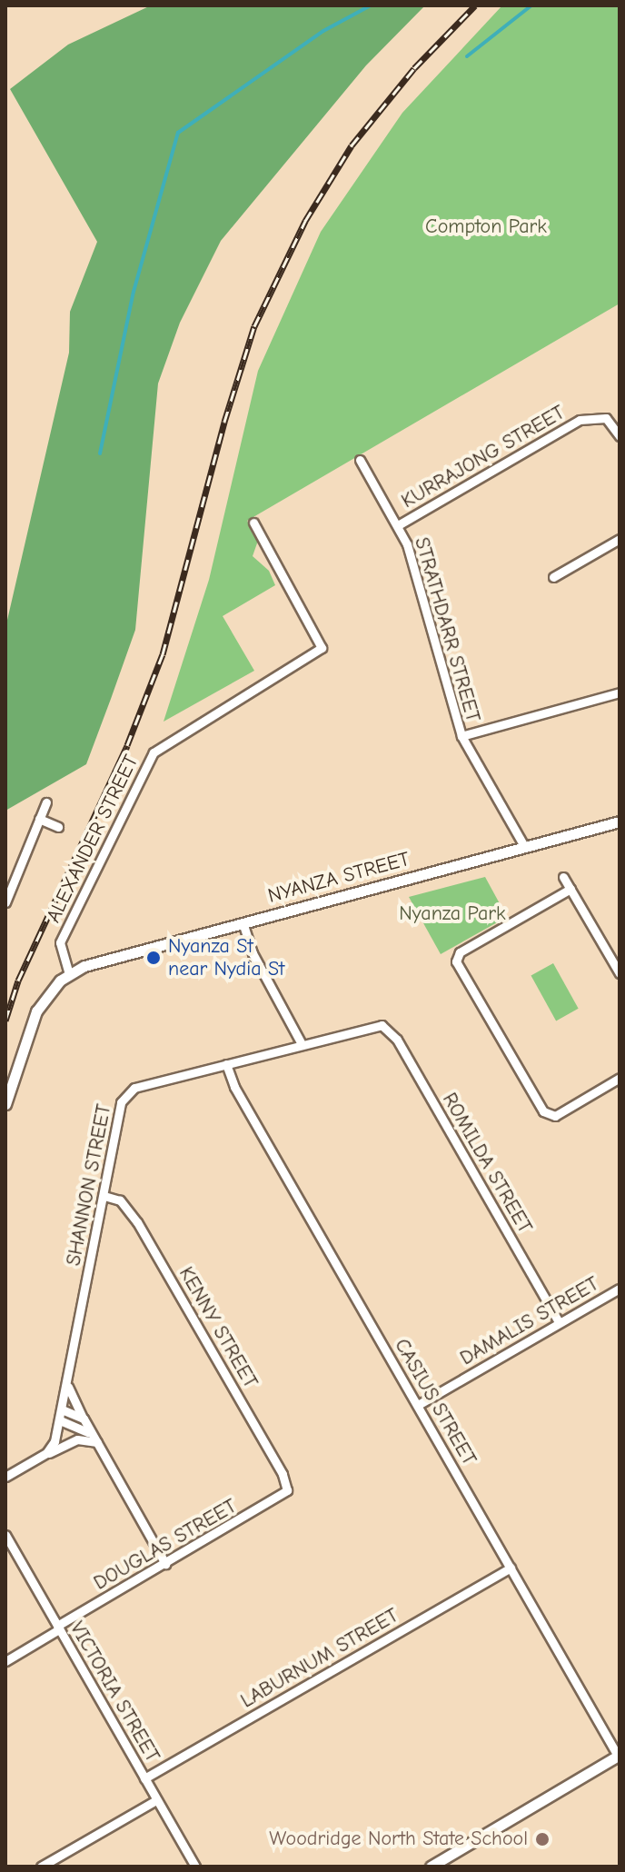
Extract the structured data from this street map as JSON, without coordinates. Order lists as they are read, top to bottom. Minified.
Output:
{"streets":{"street":["KURRAJONG STREET","STRATHDARR STREET","ALEXANDER STREET","NYANZA STREET","ROMILDA STREET","SHANNON STREET","DAMALIS STREET","KENNY STREET","CASIUS STREET","DOUGLAS STREET","LABURNUM STREET","VICTORIA STREET"]},"crossings":[["KURRAJONG STREET","STRATHDARR STREET"],["STRATHDARR STREET","NYANZA STREET"],["ALEXANDER STREET","NYANZA STREET"],["ROMILDA STREET","SHANNON STREET"],["ROMILDA STREET","DAMALIS STREET"],["SHANNON STREET","KENNY STREET"],["SHANNON STREET","CASIUS STREET"],["DAMALIS STREET","CASIUS STREET"],["KENNY STREET","DOUGLAS STREET"],["CASIUS STREET","LABURNUM STREET"],["DOUGLAS STREET","VICTORIA STREET"],["LABURNUM STREET","VICTORIA STREET"]],"parks":["Compton Park","Nyanza Park"],"places":["Nyanza St near Nydia St","Woodridge North State School"]}
